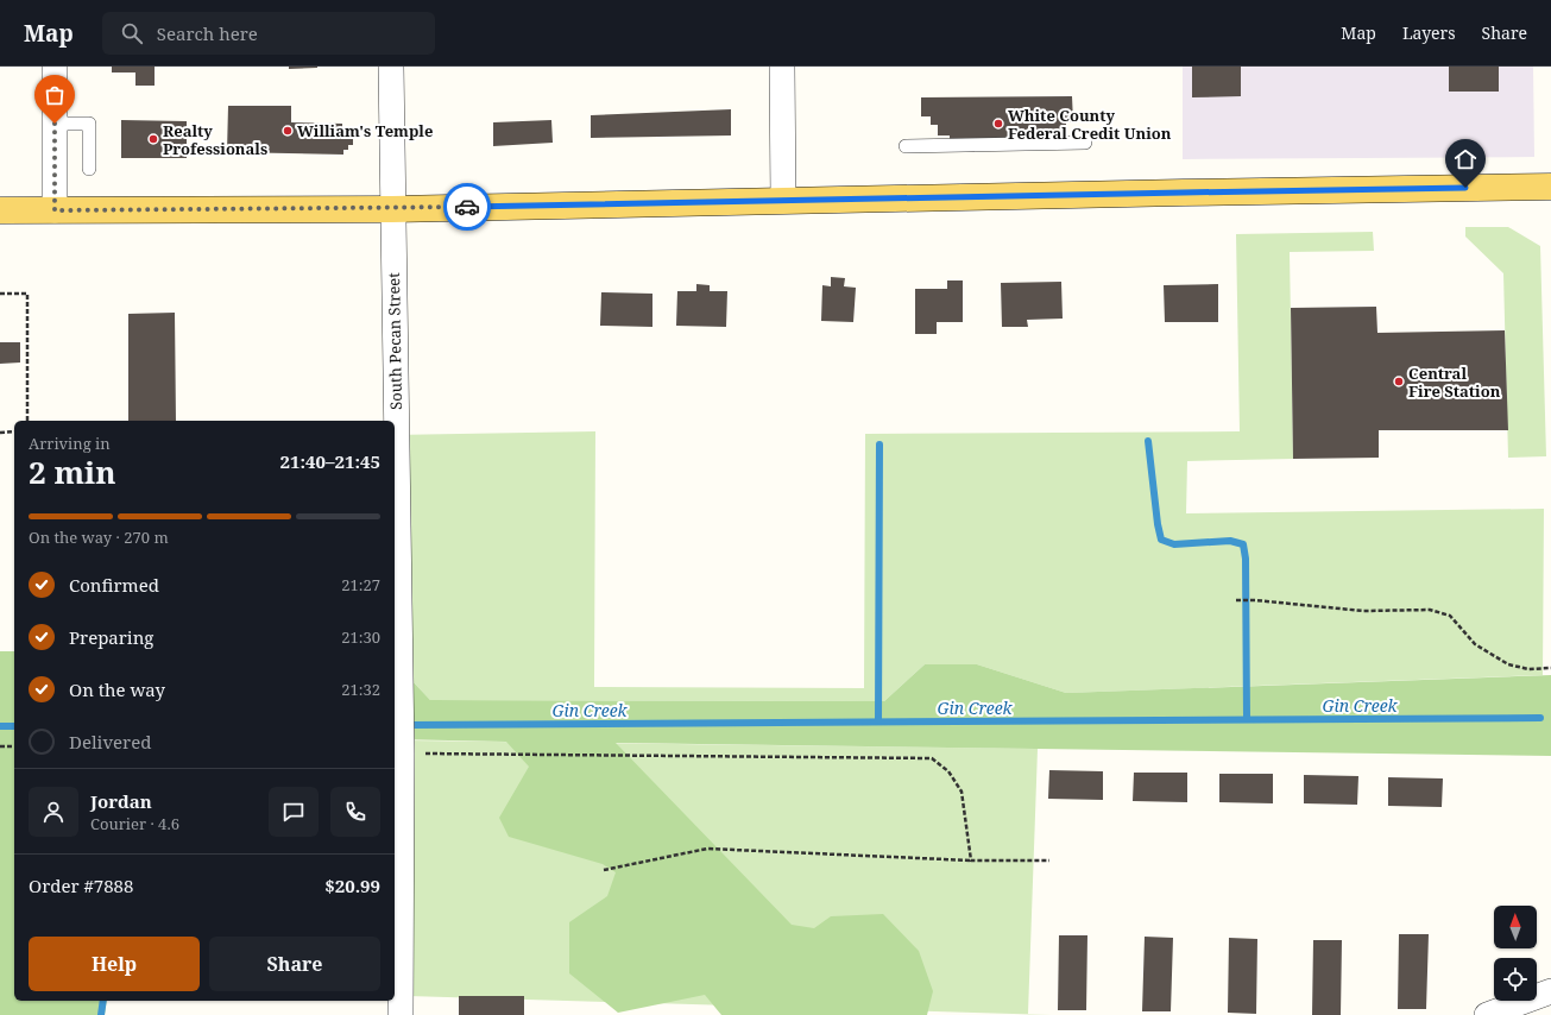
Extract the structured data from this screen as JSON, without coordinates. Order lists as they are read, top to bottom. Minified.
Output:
{"streets":{"street":["South Pecan Street"]},"water":["Gin Creek"],"places":["White County Federal Credit Union","William's Temple","Realty Professionals","Central Fire Station"],"north":"top","page":{"header":"Map","search":"Search here","nav":["Map","Layers","Share"],"heading":["2 min","Arriving in","21:40–21:45"],"panel":["Jordan","Courier · 4.6","Order #7888","$20.99"],"bar":"On the way · 270 m","list":[["Confirmed","21:27"],["Preparing","21:30"],["On the way","21:32"],"Delivered"],"buttons":["Help","Share"]}}
